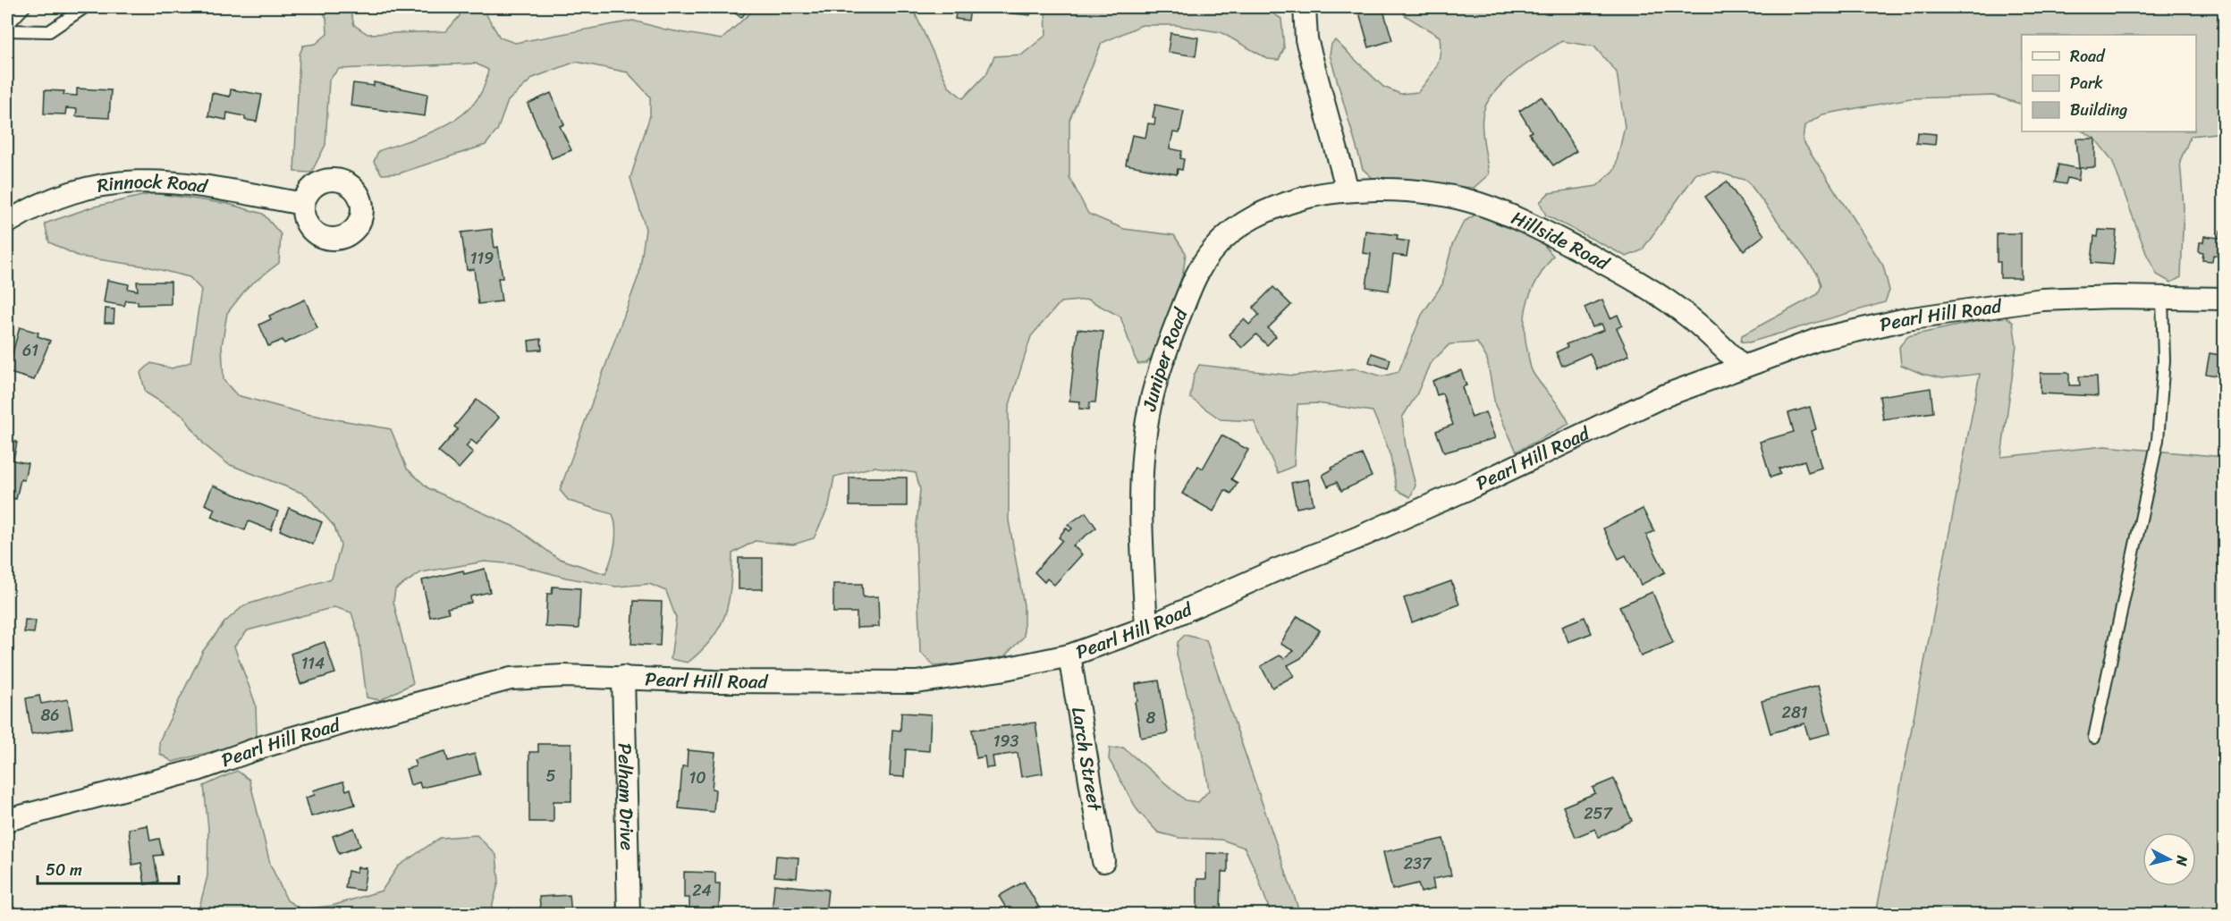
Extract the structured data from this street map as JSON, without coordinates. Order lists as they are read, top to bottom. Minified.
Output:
{"streets":{"street":["Rinnock Road","Hillside Road","Pearl Hill Road","Juniper Road","Larch Street","Pelham Drive"]},"crossings":[["Hillside Road","Pearl Hill Road"],["Hillside Road","Juniper Road"],["Pearl Hill Road","Juniper Road"],["Pearl Hill Road","Larch Street"],["Pearl Hill Road","Pelham Drive"]],"house_numbers":["119","61","114","281","86","8","193","5","10","257","237","24"],"legend":["Road","Park","Building"],"scale_bar":"50 m","north":"right"}
